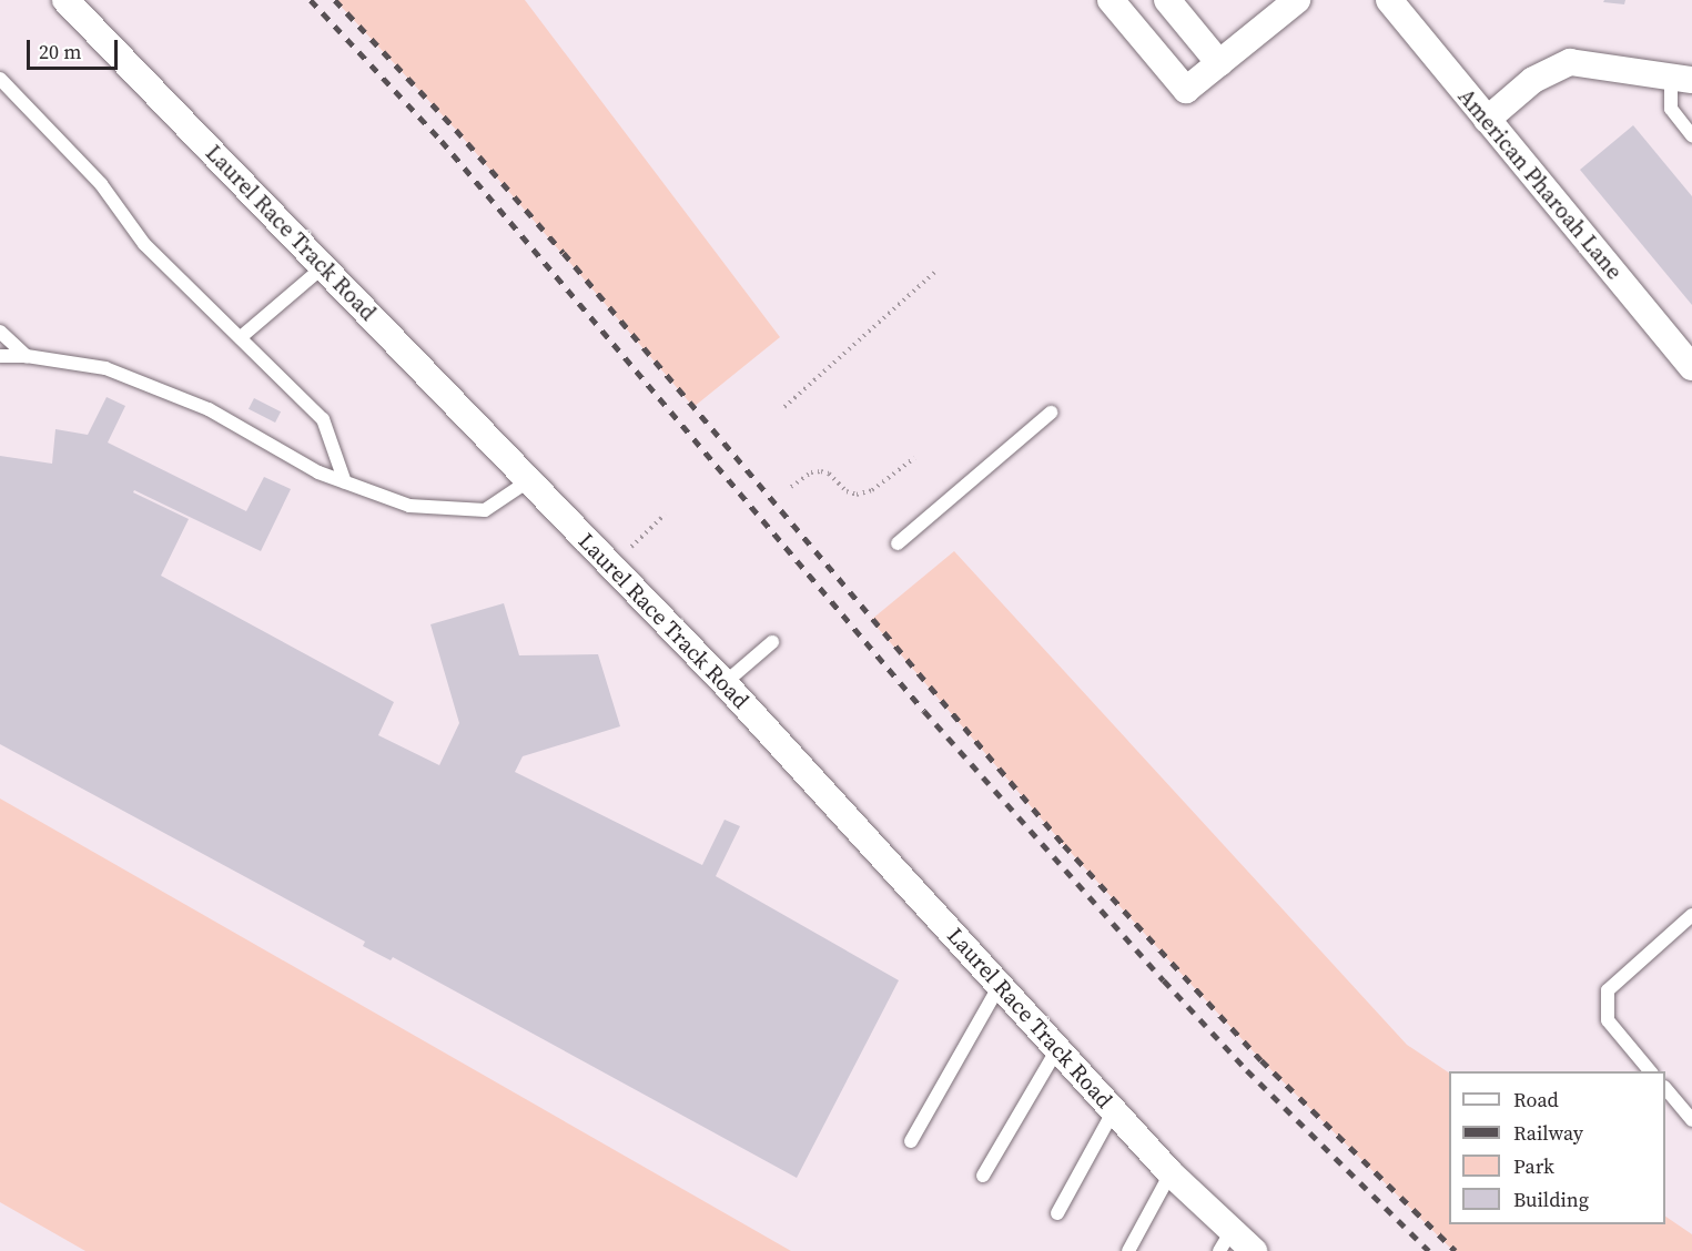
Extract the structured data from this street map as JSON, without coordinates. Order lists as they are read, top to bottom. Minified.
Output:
{"streets":{"street":["American Pharoah Lane","Laurel Race Track Road"]},"legend":["Road","Railway","Park","Building"],"scale_bar":"20 m"}
